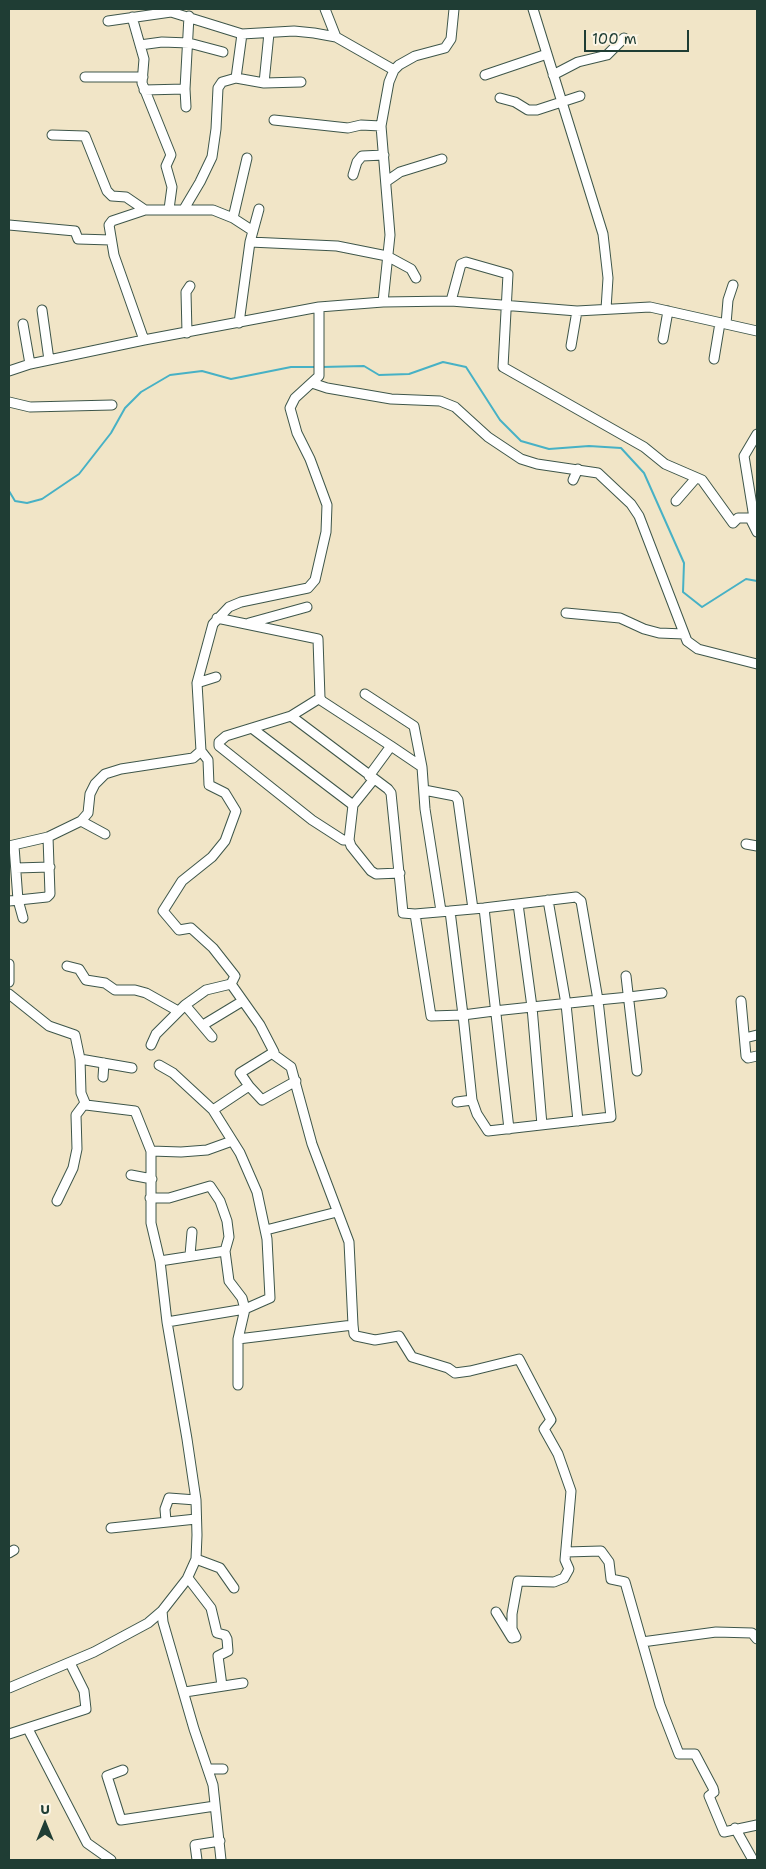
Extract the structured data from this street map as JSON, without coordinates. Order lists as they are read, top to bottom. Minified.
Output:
{"scale_bar":"100 m","north":"top"}
